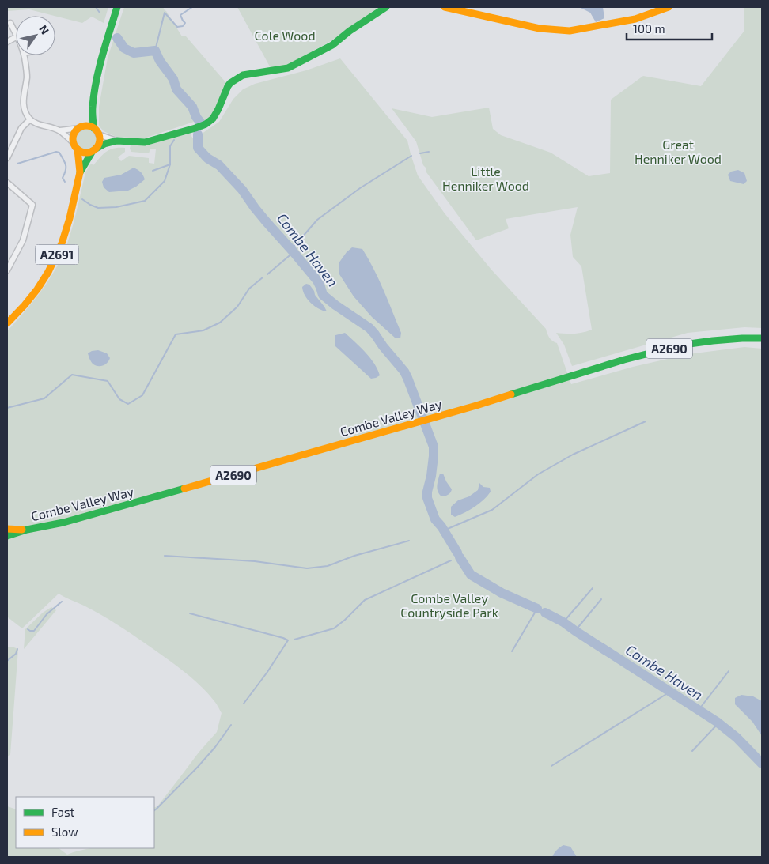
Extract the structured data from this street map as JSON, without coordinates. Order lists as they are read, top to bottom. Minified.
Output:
{"streets":{"main road":["A2691","A2690","Combe Valley Way"]},"water":["Combe Haven"],"parks":["Cole Wood","Great Henniker Wood","Little Henniker Wood","Combe Valley Countryside Park"],"legend":["Fast","Slow"],"scale_bar":"100 m","north":"top right"}
